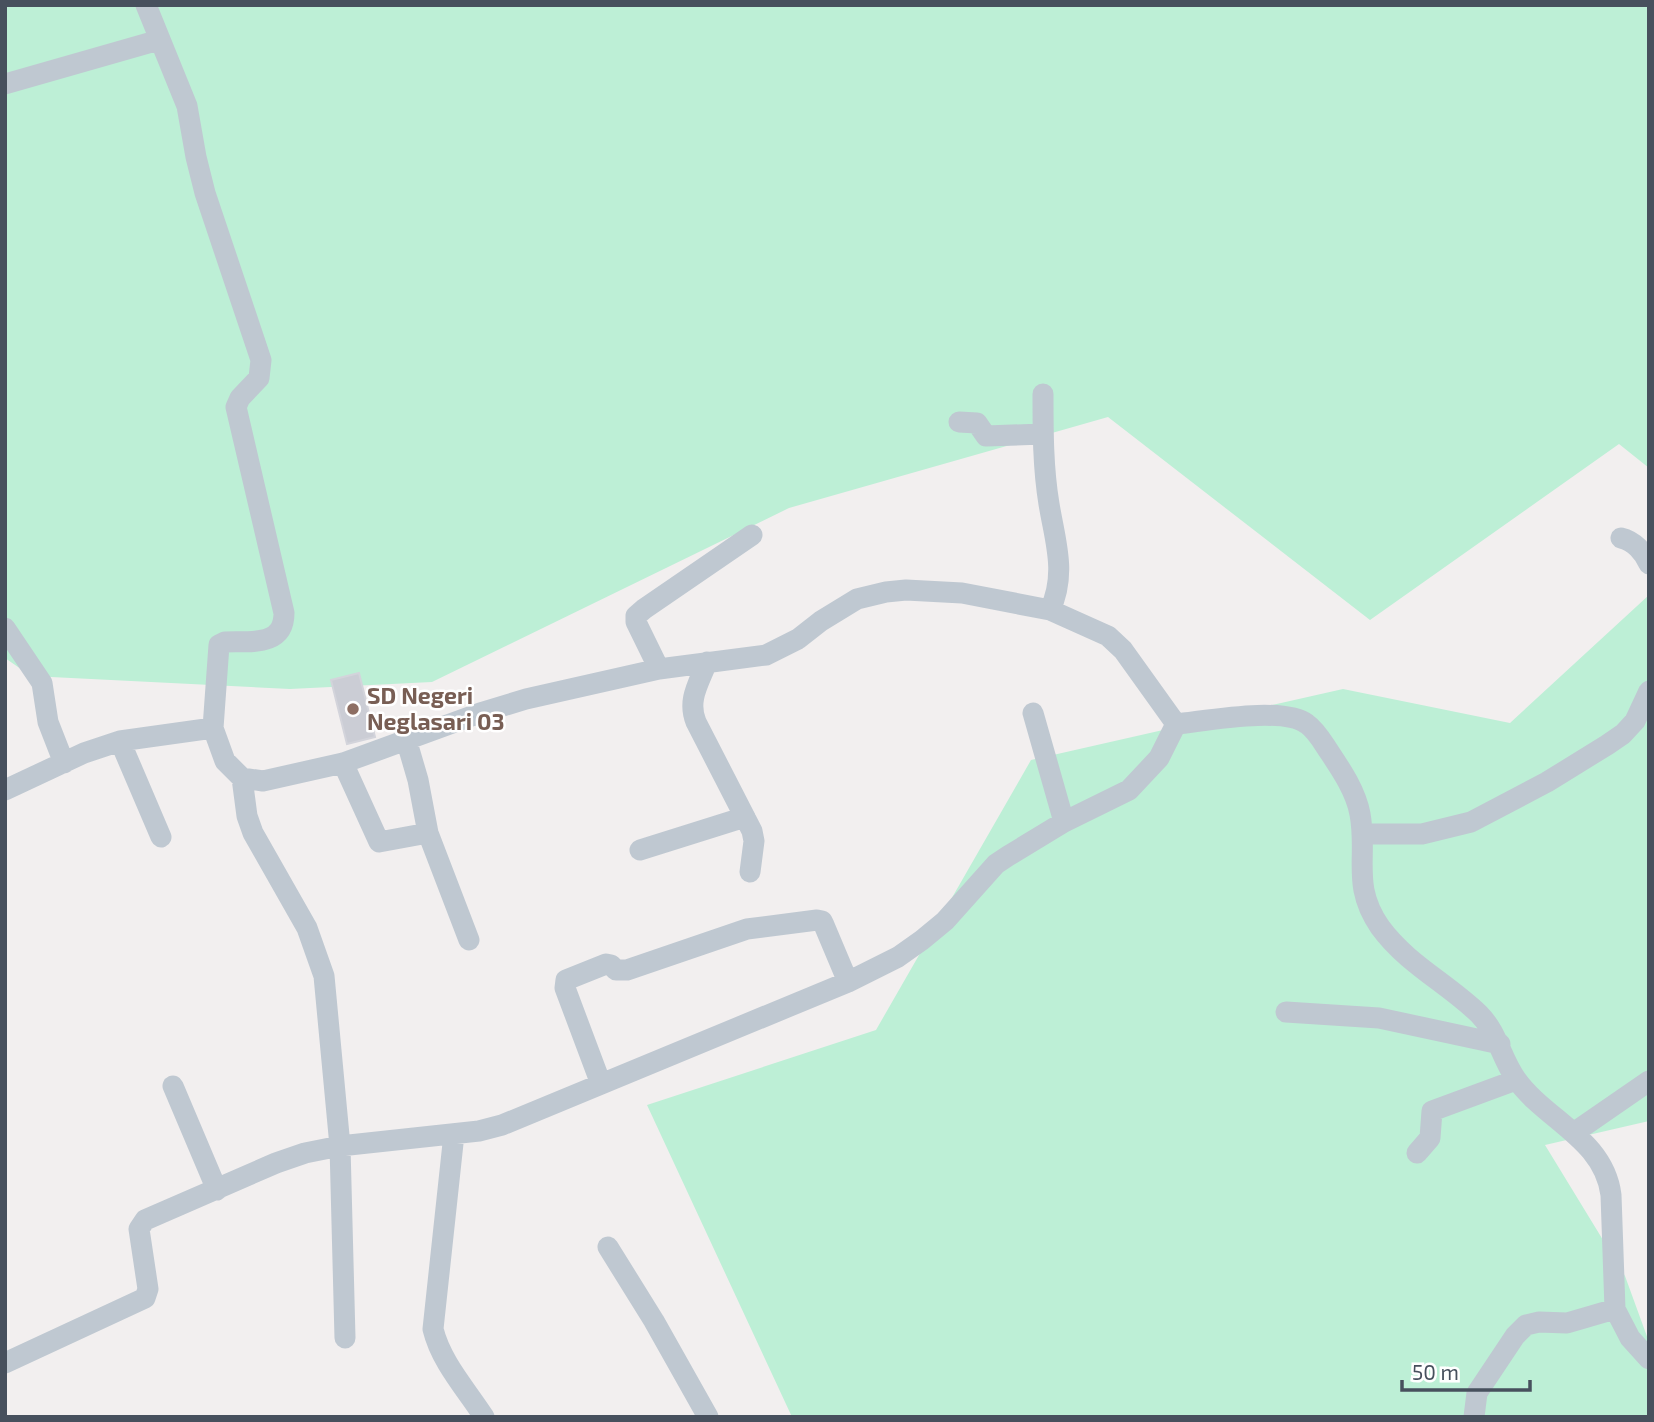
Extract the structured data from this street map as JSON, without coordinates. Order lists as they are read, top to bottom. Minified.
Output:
{"places":["SD Negeri Neglasari 03"],"scale_bar":"50 m"}
